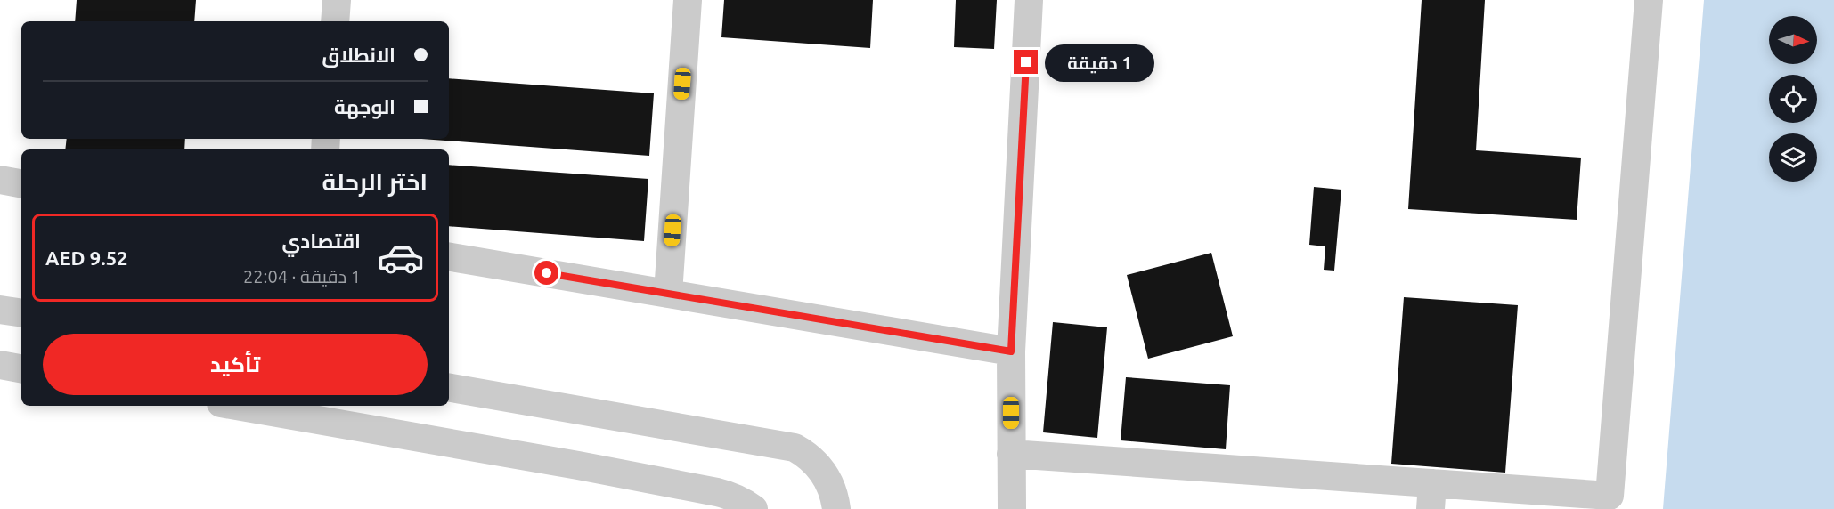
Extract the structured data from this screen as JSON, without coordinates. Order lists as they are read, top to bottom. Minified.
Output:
{"north":"right","page":{"banner":["الانطلاق","الوجهة"],"bubble":"1 دقيقة","heading":"اختر الرحلة","list":[{"name":"اقتصادي","note":"1 دقيقة · 22:04","value":"AED 9.52"}],"buttons":"تأكيد"}}
